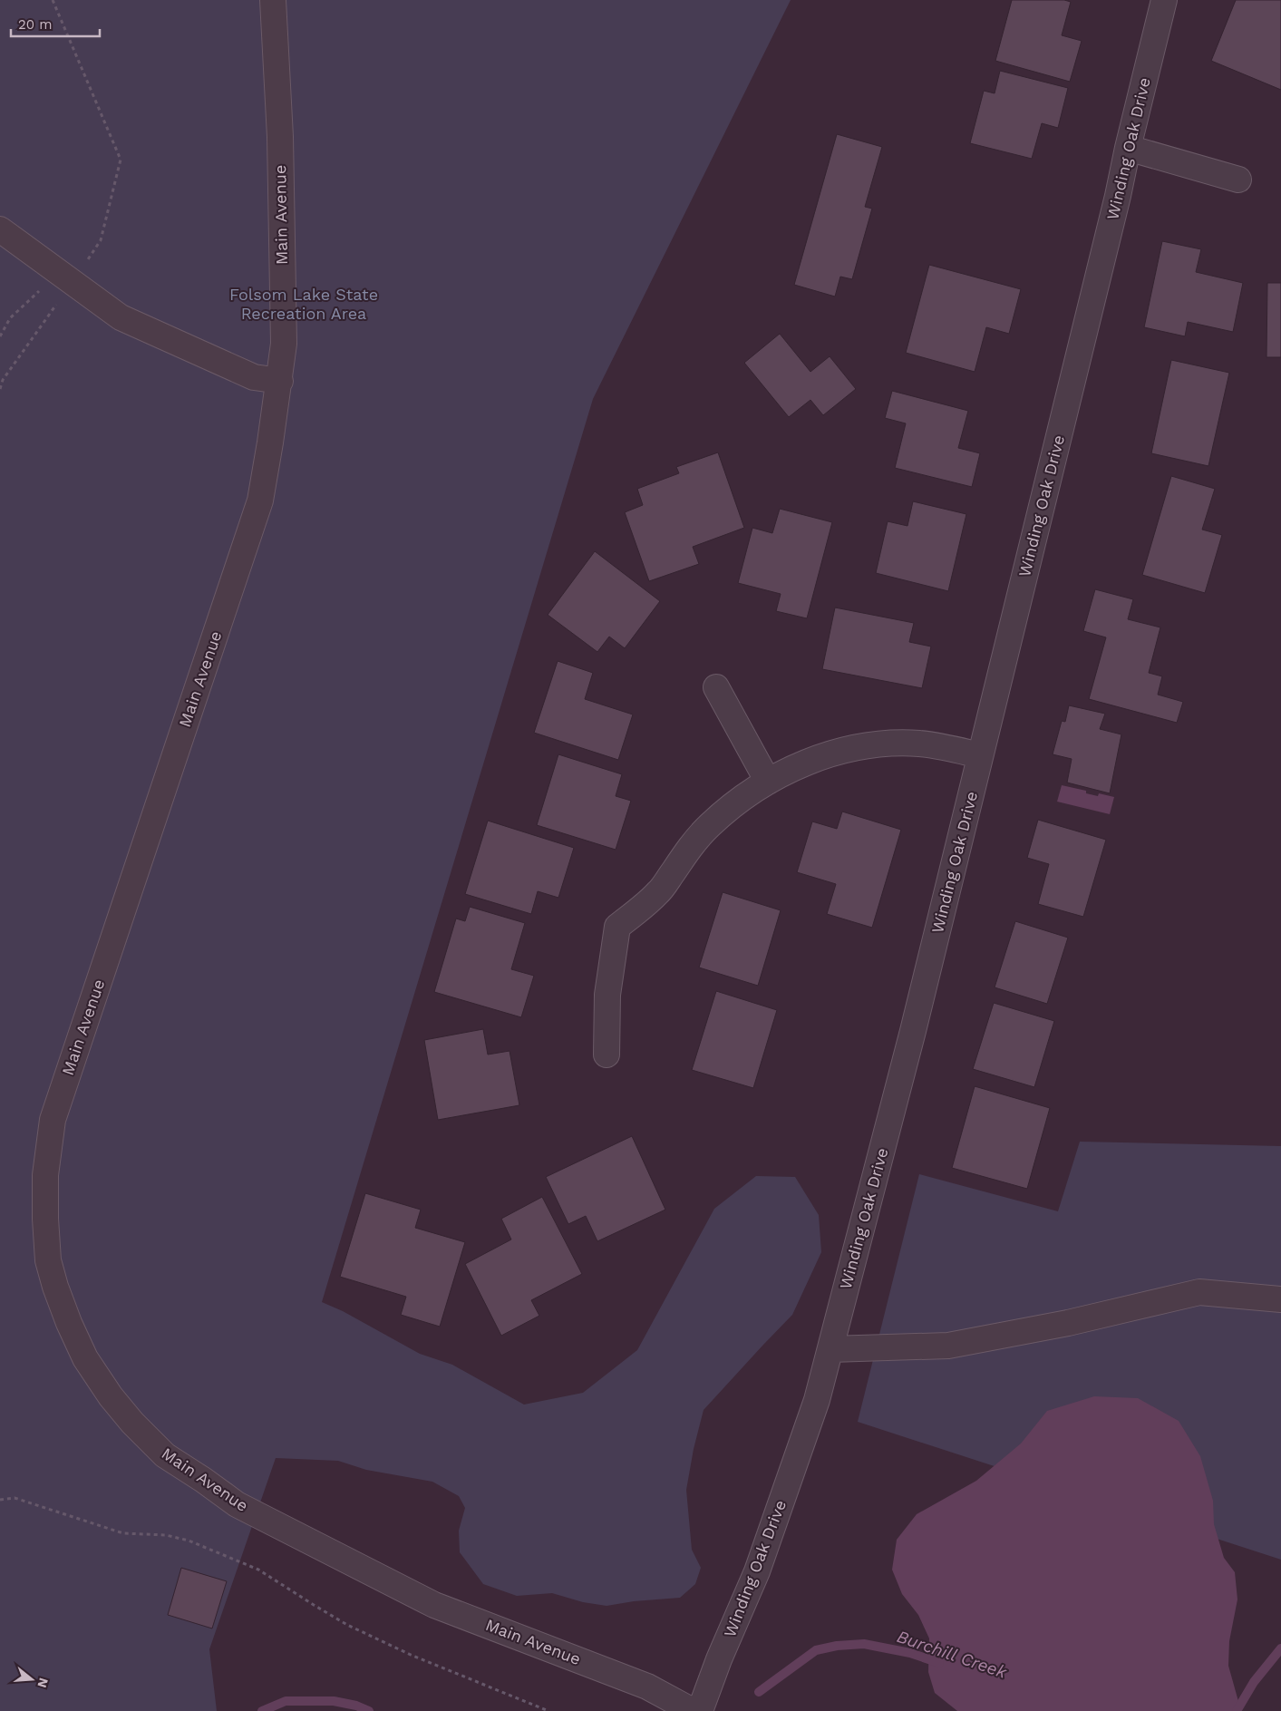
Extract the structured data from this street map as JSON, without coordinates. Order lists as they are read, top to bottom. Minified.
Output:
{"streets":{"street":["Winding Oak Drive","Main Avenue"]},"water":["Burchill Creek"],"parks":["Folsom Lake State Recreation Area"],"scale_bar":"20 m","north":"right"}
